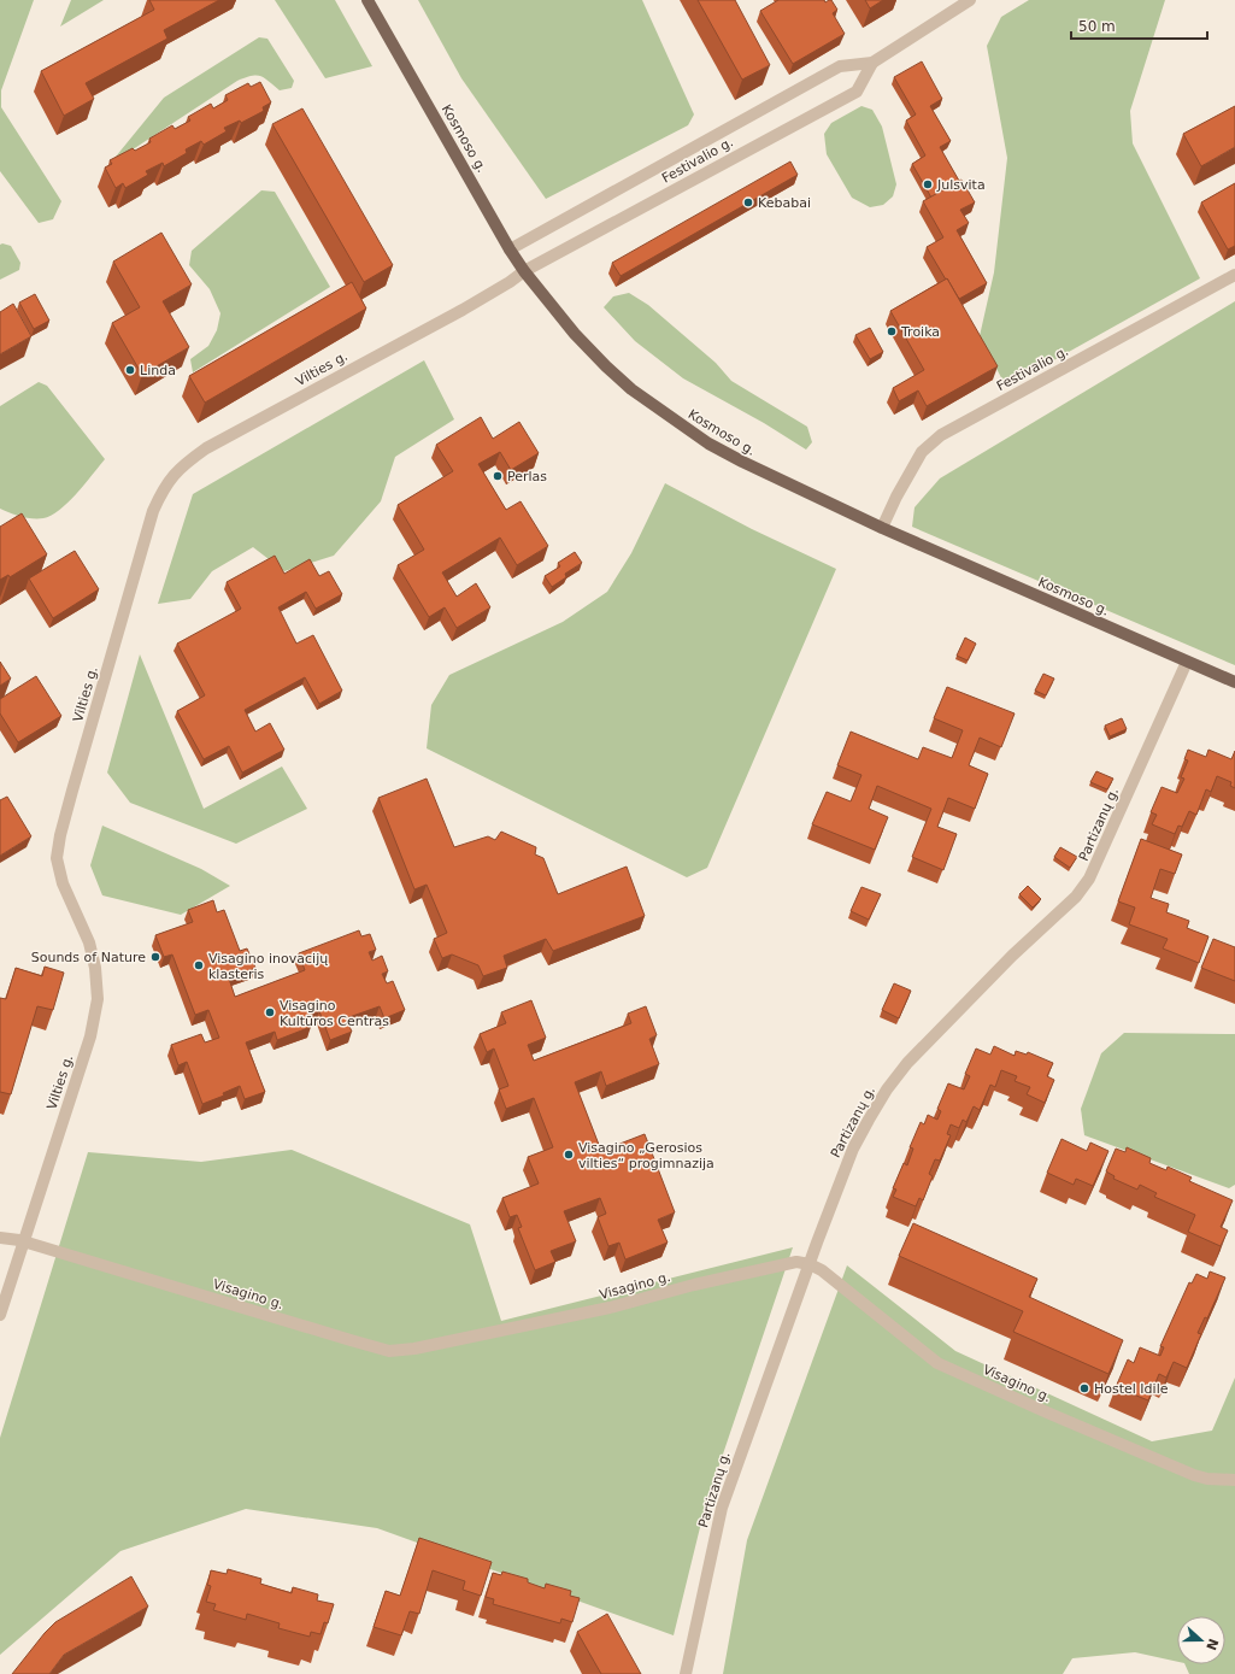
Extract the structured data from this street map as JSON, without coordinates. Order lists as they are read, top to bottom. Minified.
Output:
{"streets":{"main road":["Kosmoso g."],"street":["Festivalio g.","Vilties g.","Partizanų g.","Visagino g."]},"crossings":[["Kosmoso g.","Festivalio g."],["Kosmoso g.","Vilties g."],["Kosmoso g.","Partizanų g."],["Festivalio g.","Vilties g."],["Vilties g.","Visagino g."],["Partizanų g.","Visagino g."]],"places":["Julsvita","Kebabai","Troika","Linda","Perlas","Sounds of Nature","Visagino inovacijų klasteris","Visagino Kultūros Centras","Visagino „Gerosios vilties“ progimnazija","Hostel Idile"],"scale_bar":"50 m","north":"right"}
